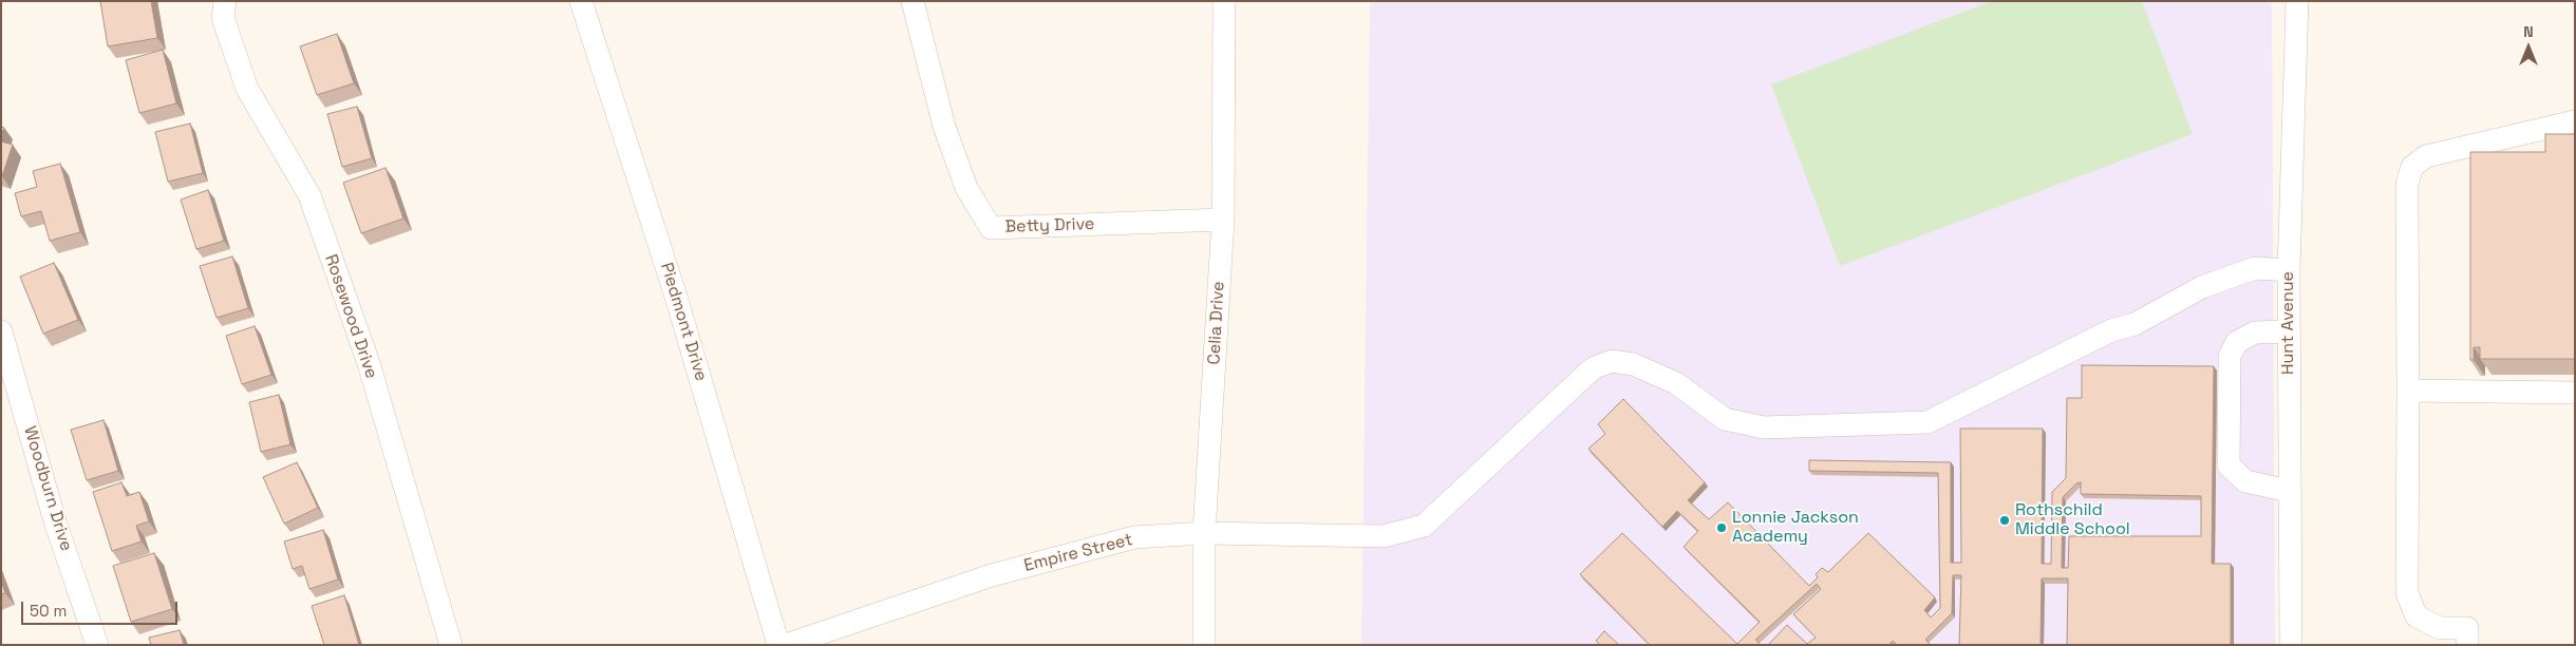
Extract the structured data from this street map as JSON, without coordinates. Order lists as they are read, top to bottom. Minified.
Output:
{"streets":{"street":["Betty Drive","Rosewood Drive","Piedmont Drive","Celia Drive","Hunt Avenue","Woodburn Drive","Empire Street"]},"crossings":[["Betty Drive","Celia Drive"],["Celia Drive","Empire Street"],["Hunt Avenue","Empire Street"]],"places":["Rothschild Middle School","Lonnie Jackson Academy"],"scale_bar":"50 m","north":"top"}
